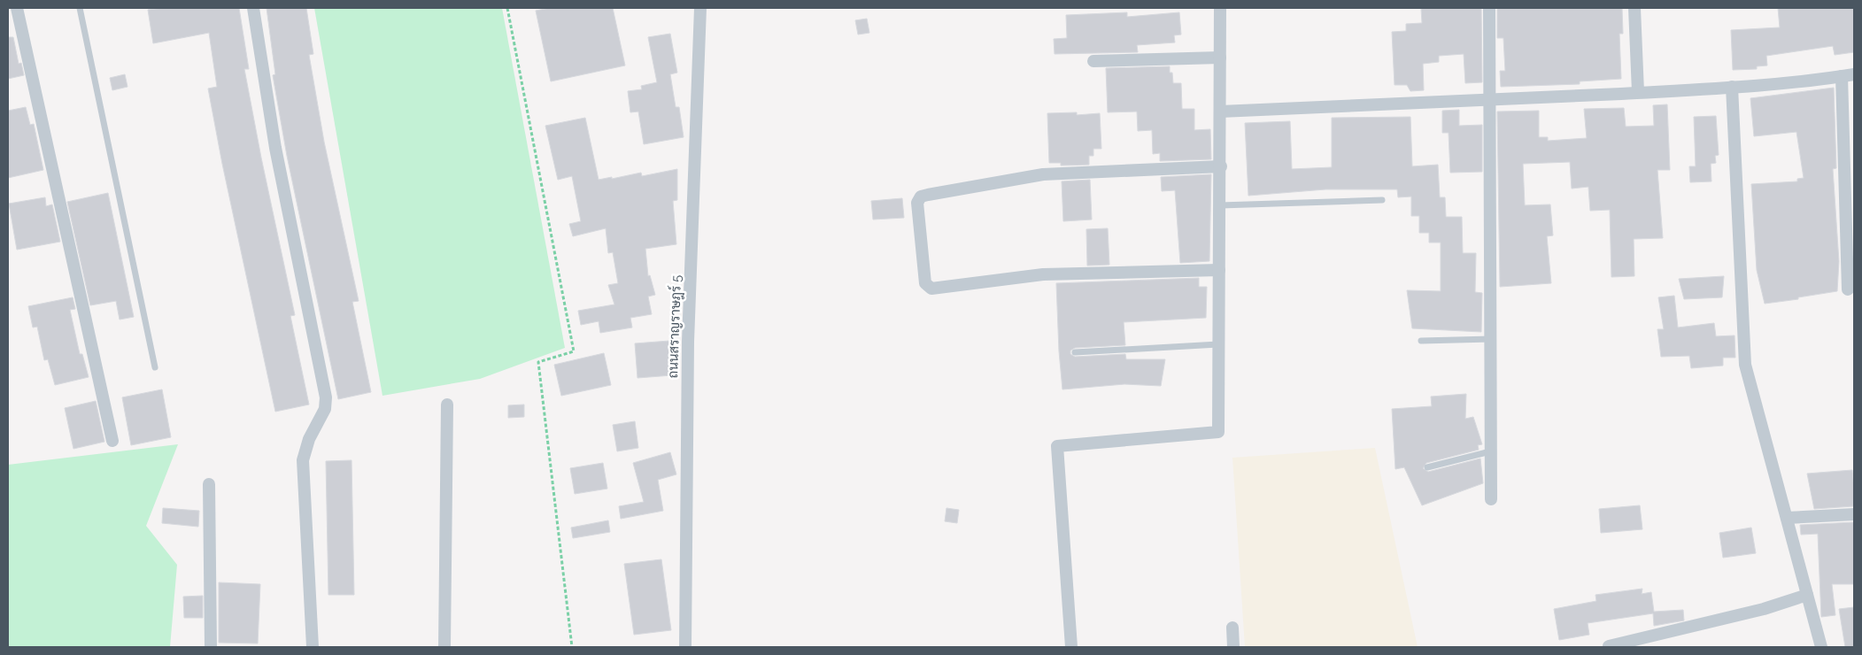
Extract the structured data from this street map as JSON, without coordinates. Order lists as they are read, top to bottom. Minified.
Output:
{"streets":{"street":["ถนนสราญราษฎร์ 5"]}}
